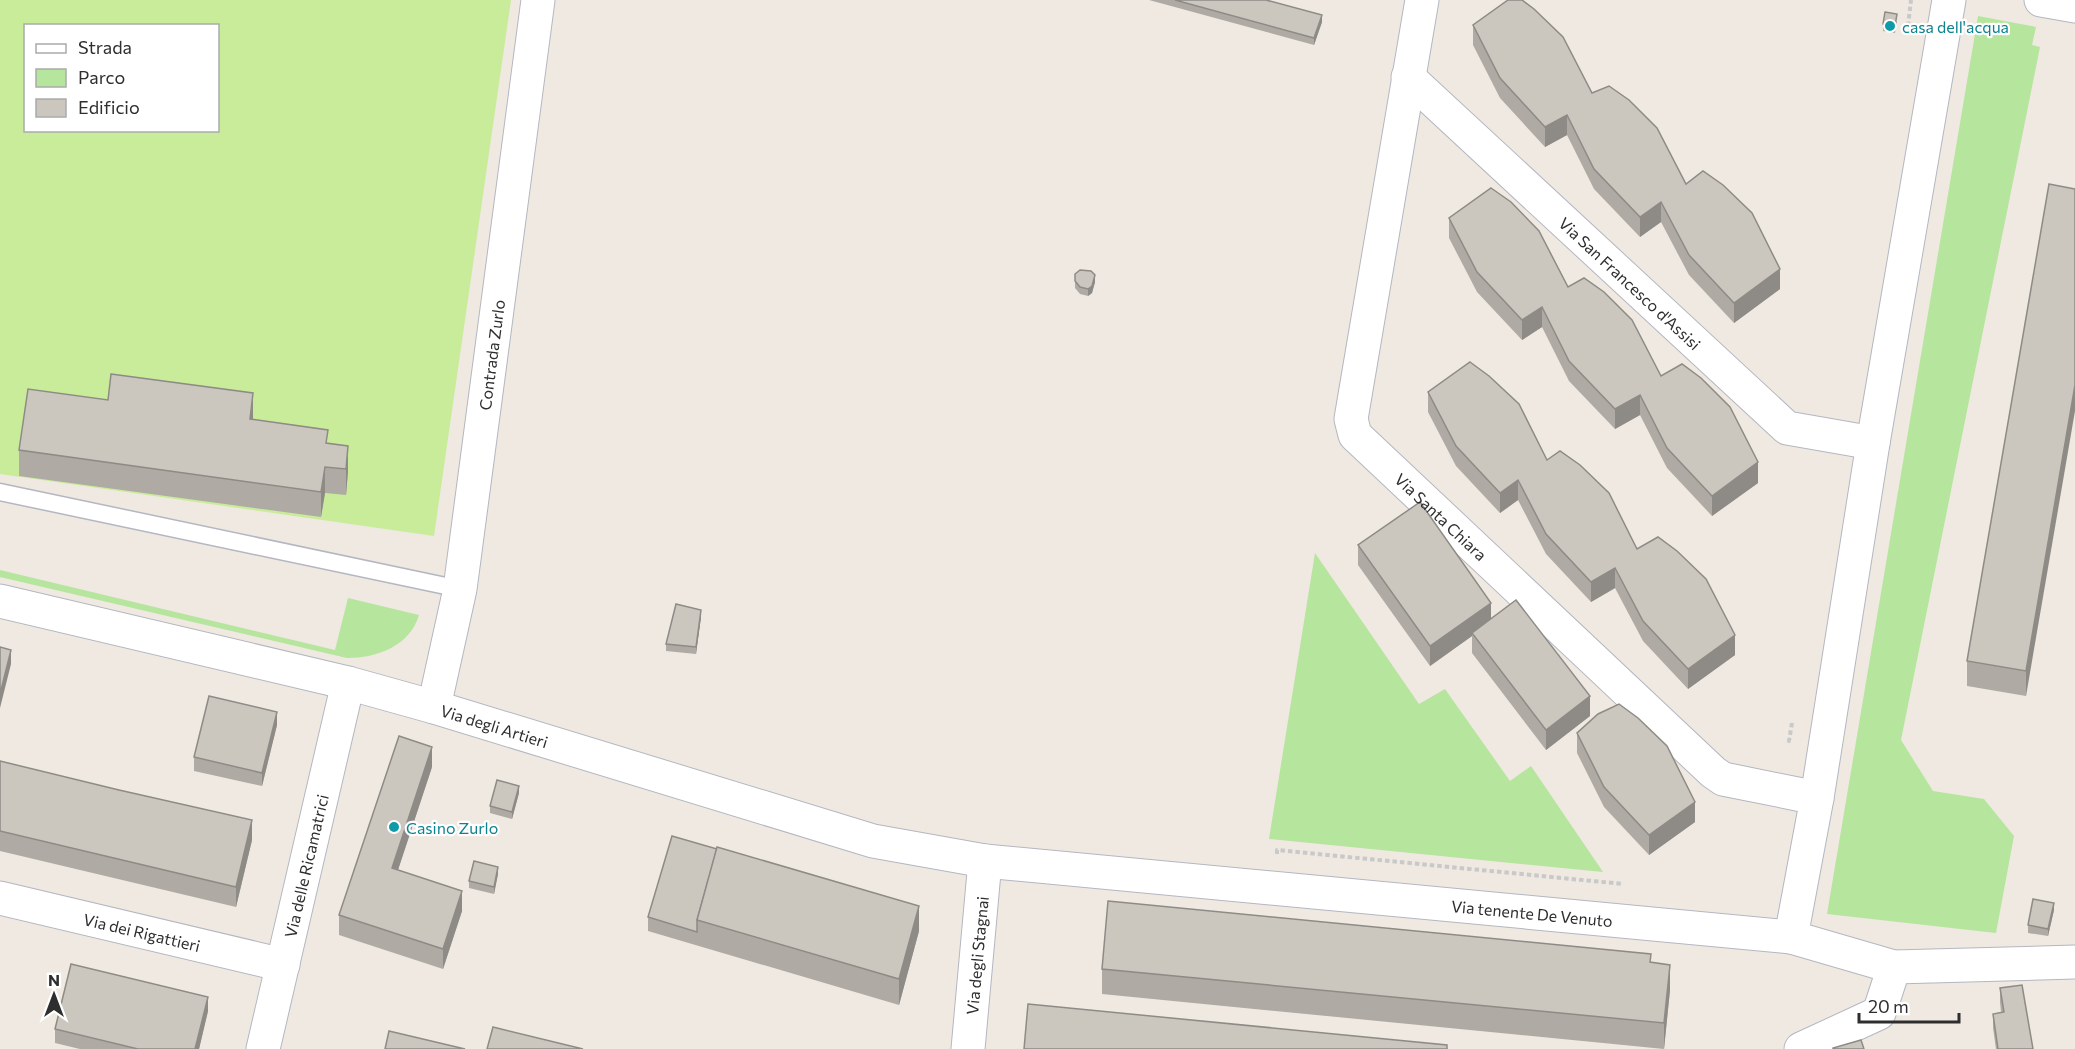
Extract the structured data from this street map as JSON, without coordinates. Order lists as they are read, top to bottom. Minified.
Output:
{"streets":{"street":["Via San Francesco d'Assisi","Contrada Zurlo","Via Santa Chiara","Via degli Artieri","Via delle Ricamatrici","Via tenente De Venuto","Via dei Rigattieri","Via degli Stagnai"]},"crossings":[["Via San Francesco d'Assisi","Via Santa Chiara"],["Contrada Zurlo","Via degli Artieri"],["Via degli Artieri","Via delle Ricamatrici"],["Via degli Artieri","Via tenente De Venuto"],["Via degli Artieri","Via degli Stagnai"],["Via delle Ricamatrici","Via dei Rigattieri"],["Via tenente De Venuto","Via degli Stagnai"]],"places":["casa dell'acqua","Casino Zurlo"],"legend":["Strada","Parco","Edificio"],"scale_bar":"20 m","north":"top"}
